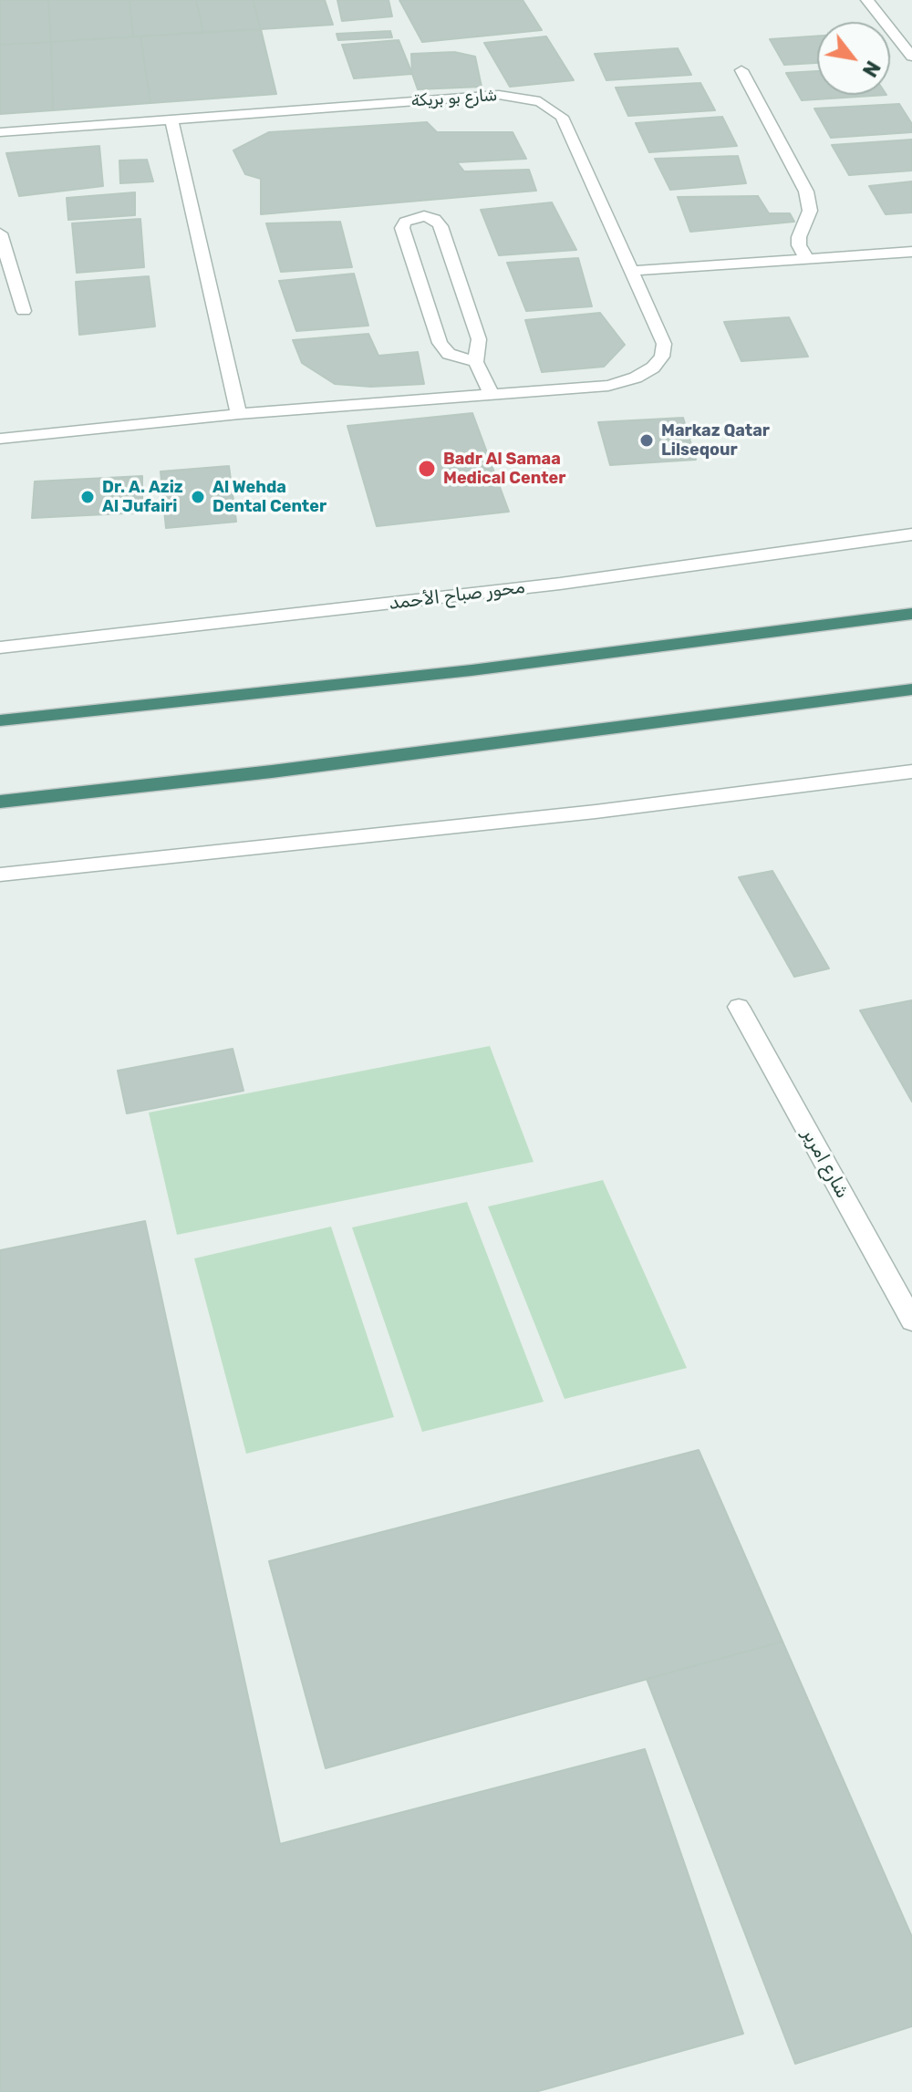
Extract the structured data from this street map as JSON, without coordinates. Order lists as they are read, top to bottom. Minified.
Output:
{"streets":{"street":["شارع بو بريكة","محور صباح الأحمد","شارع امرير"]},"places":["Markaz Qatar Lilseqour","Badr Al Samaa Medical Center","Dr. A. Aziz Al Jufairi","Al Wehda Dental Center"],"north":"bottom right"}
